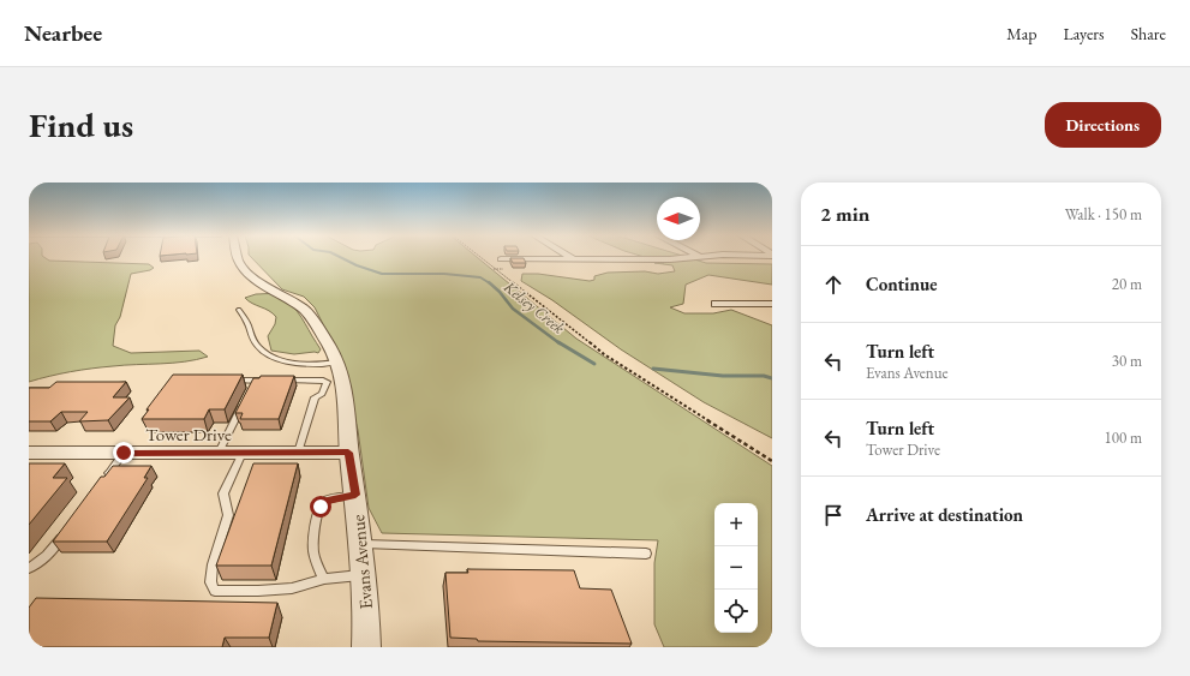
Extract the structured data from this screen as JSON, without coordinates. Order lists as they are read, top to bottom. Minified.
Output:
{"streets":{"street":["Tower Drive","Evans Avenue"]},"crossings":[["Tower Drive","Evans Avenue"]],"water":["Kelsey Creek"],"north":"left","page":{"header":"Nearbee","nav":["Map","Layers","Share"],"buttons":"Directions","title":"Find us","heading":["2 min","Walk · 150 m"],"list":[["Continue","20 m"],["Turn left","Evans Avenue","30 m"],["Turn left","Tower Drive","100 m"],"Arrive at destination"],"map_buttons":["+","−"]}}
